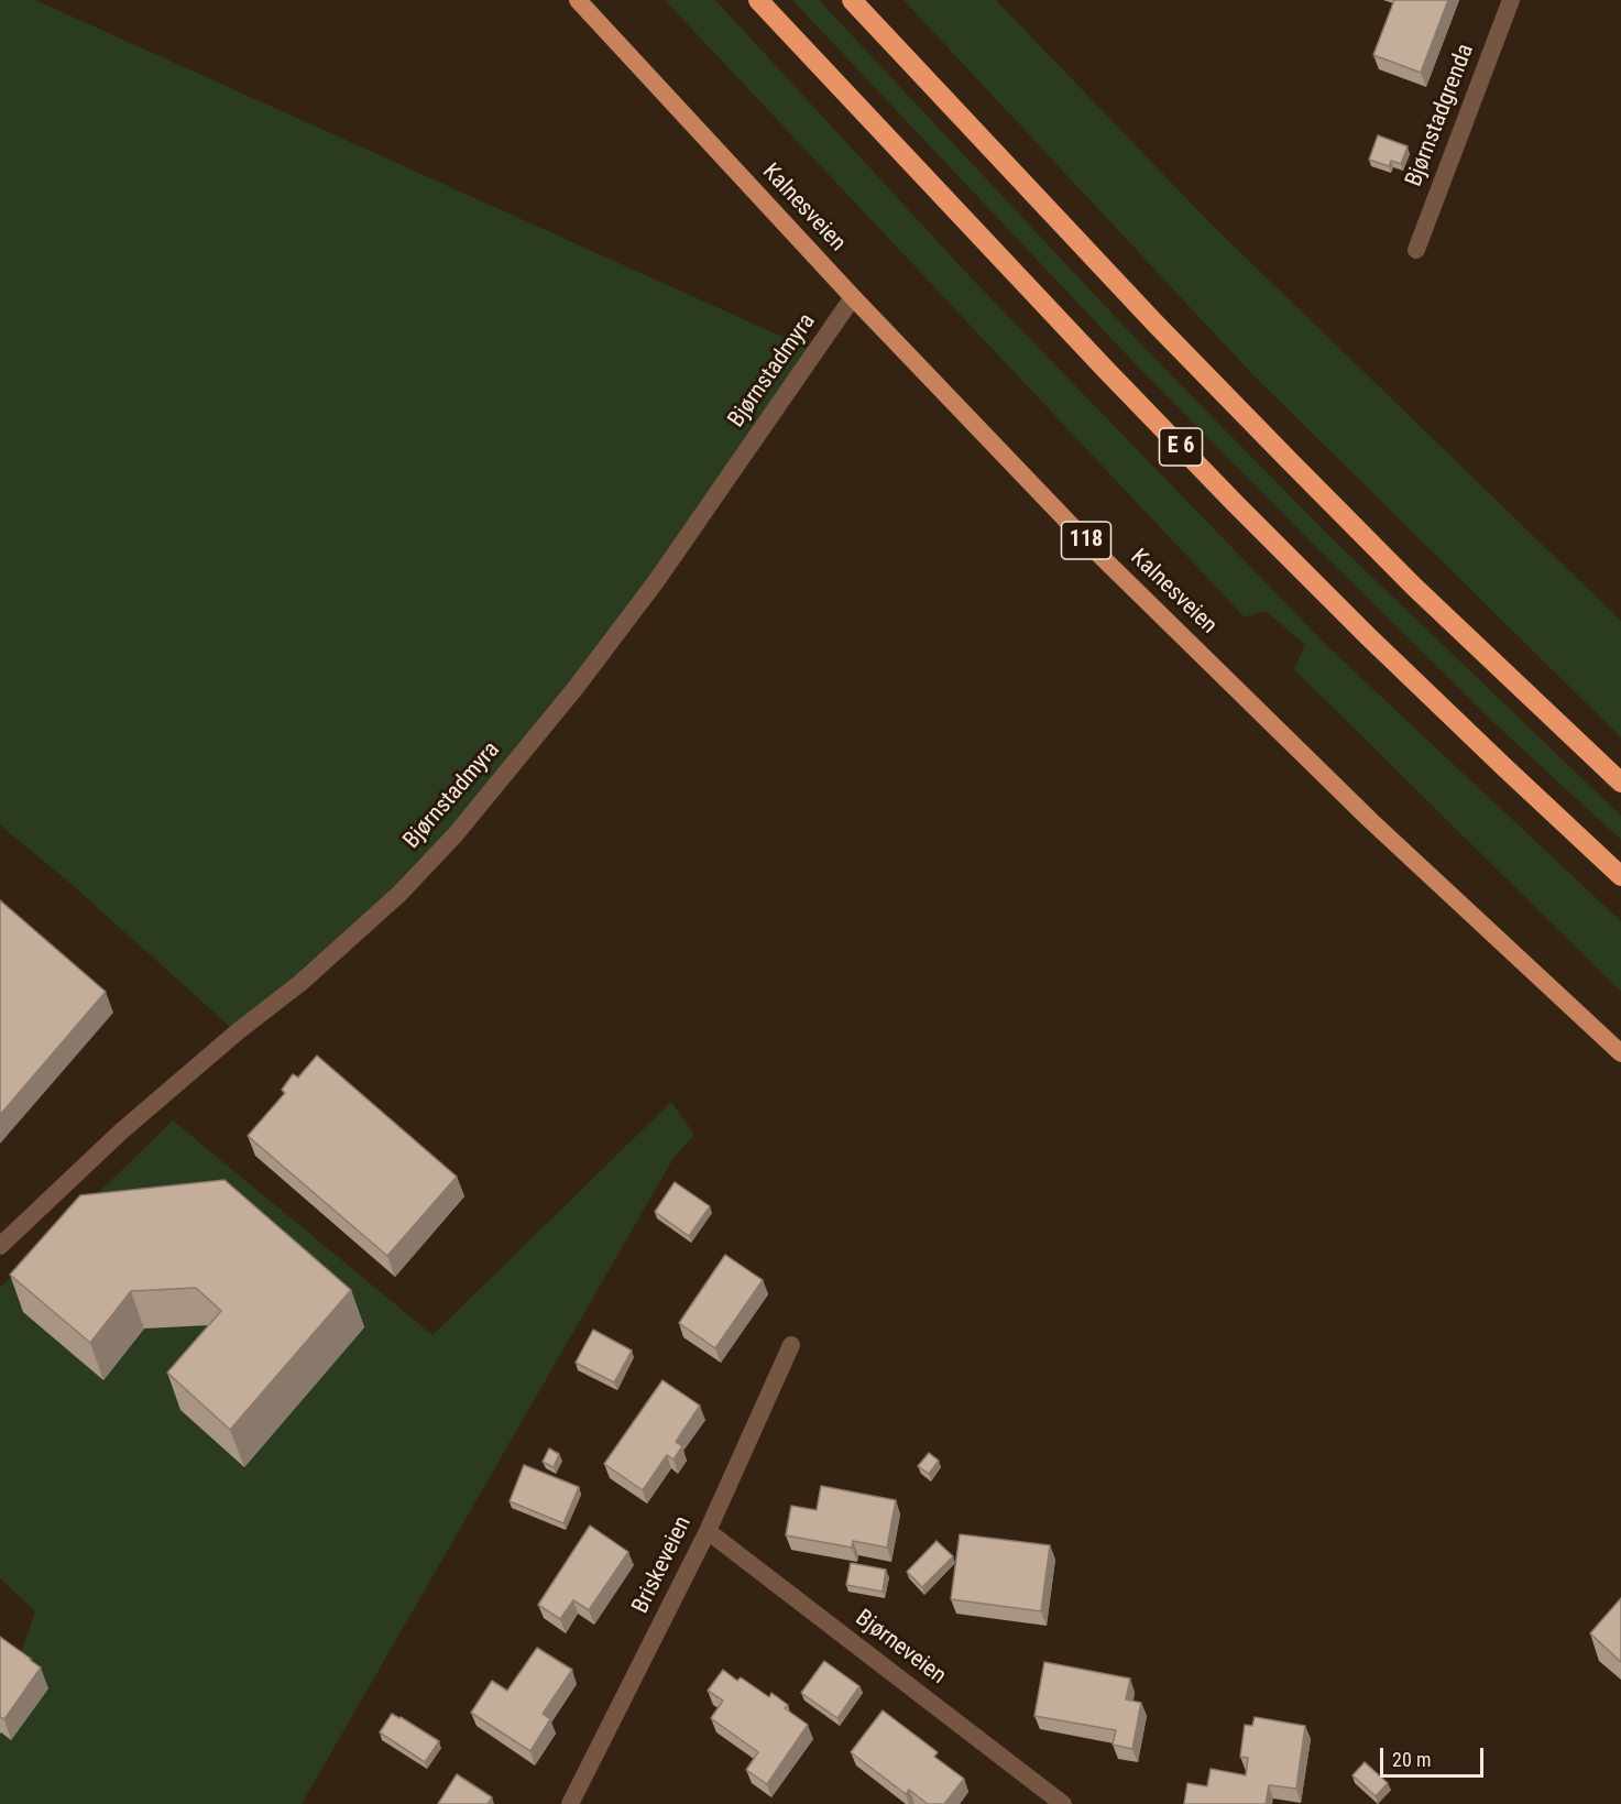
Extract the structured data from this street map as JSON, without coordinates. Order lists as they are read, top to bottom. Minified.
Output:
{"streets":{"highway":["E 6"],"main road":["Kalnesveien","118"],"street":["Bjørnstadgrenda","Bjørnstadmyra","Briskeveien","Bjørneveien"]},"crossings":[["Kalnesveien","Bjørnstadmyra"],["Briskeveien","Bjørneveien"]],"scale_bar":"20 m"}
